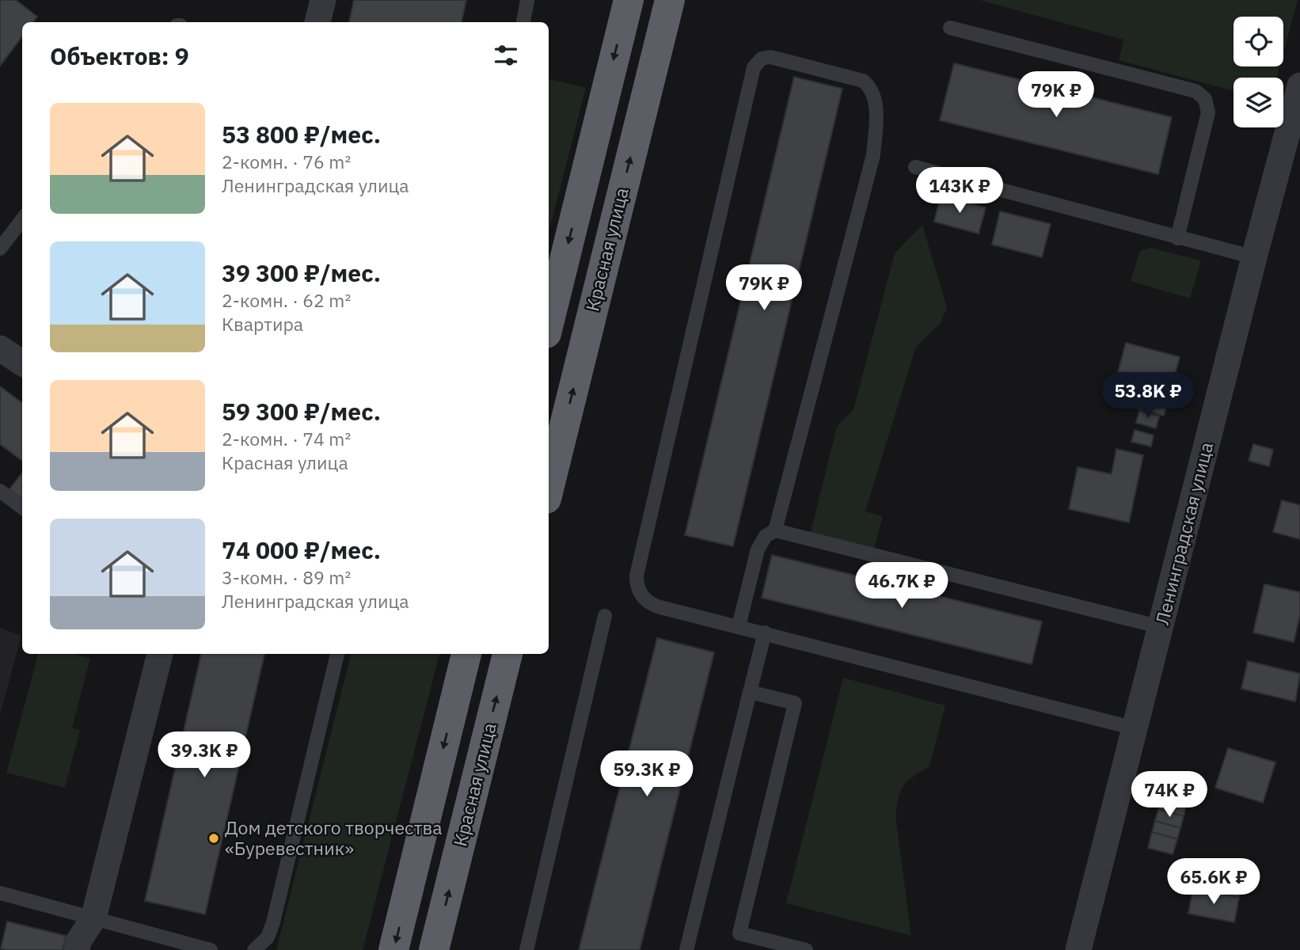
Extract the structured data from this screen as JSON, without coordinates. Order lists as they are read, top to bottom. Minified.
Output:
{"streets":{"highway":["Красная улица"],"street":["Ленинградская улица"]},"places":["Дом детского творчества «Буревестник»"],"page":{"heading":"Объектов: 9","price":["79K ₽","143K ₽","79K ₽","53.8K ₽","46.7K ₽","39.3K ₽","59.3K ₽","74K ₽","65.6K ₽"],"list":[{"name":"53 800 ₽/мес.","note":"2-комн. · 76 m² · Ленинградская улица"},{"name":"39 300 ₽/мес.","note":"2-комн. · 62 m² · Квартира"},{"name":"59 300 ₽/мес.","note":"2-комн. · 74 m² · Красная улица"},{"name":"74 000 ₽/мес.","note":"3-комн. · 89 m² · Ленинградская улица"}]}}
